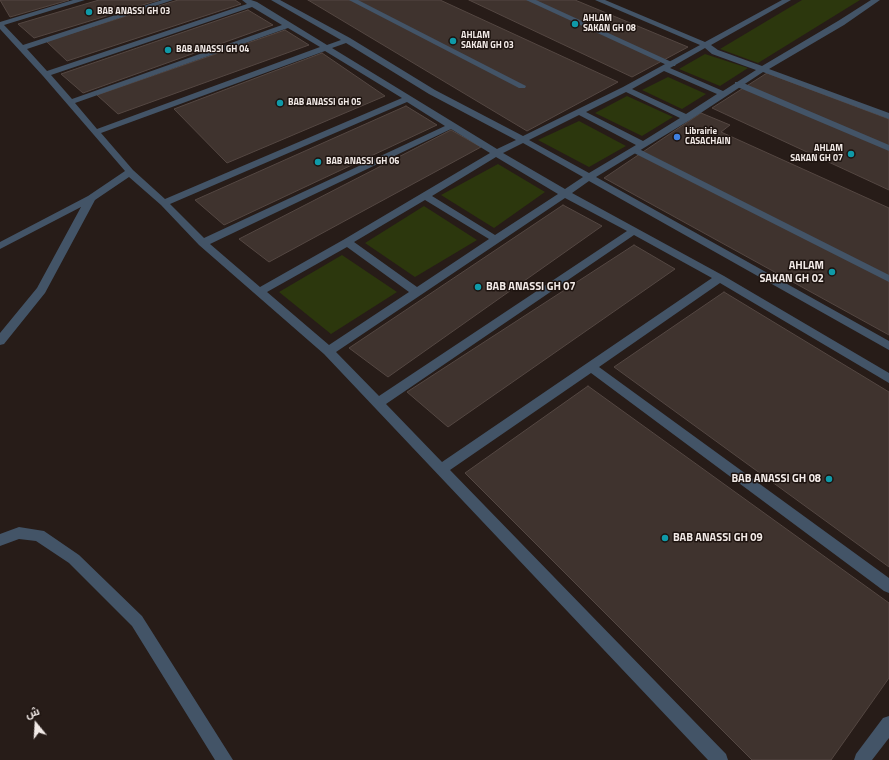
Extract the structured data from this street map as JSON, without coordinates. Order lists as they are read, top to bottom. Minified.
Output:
{"places":["BAB ANASSI GH 03","AHLAM SAKAN GH 08","AHLAM SAKAN GH 03","BAB ANASSI GH 04","BAB ANASSI GH 05","Librairie CASACHAIN","AHLAM SAKAN GH 07","BAB ANASSI GH 06","AHLAM SAKAN GH 02","BAB ANASSI GH 07","BAB ANASSI GH 08","BAB ANASSI GH 09"],"north":"top"}
